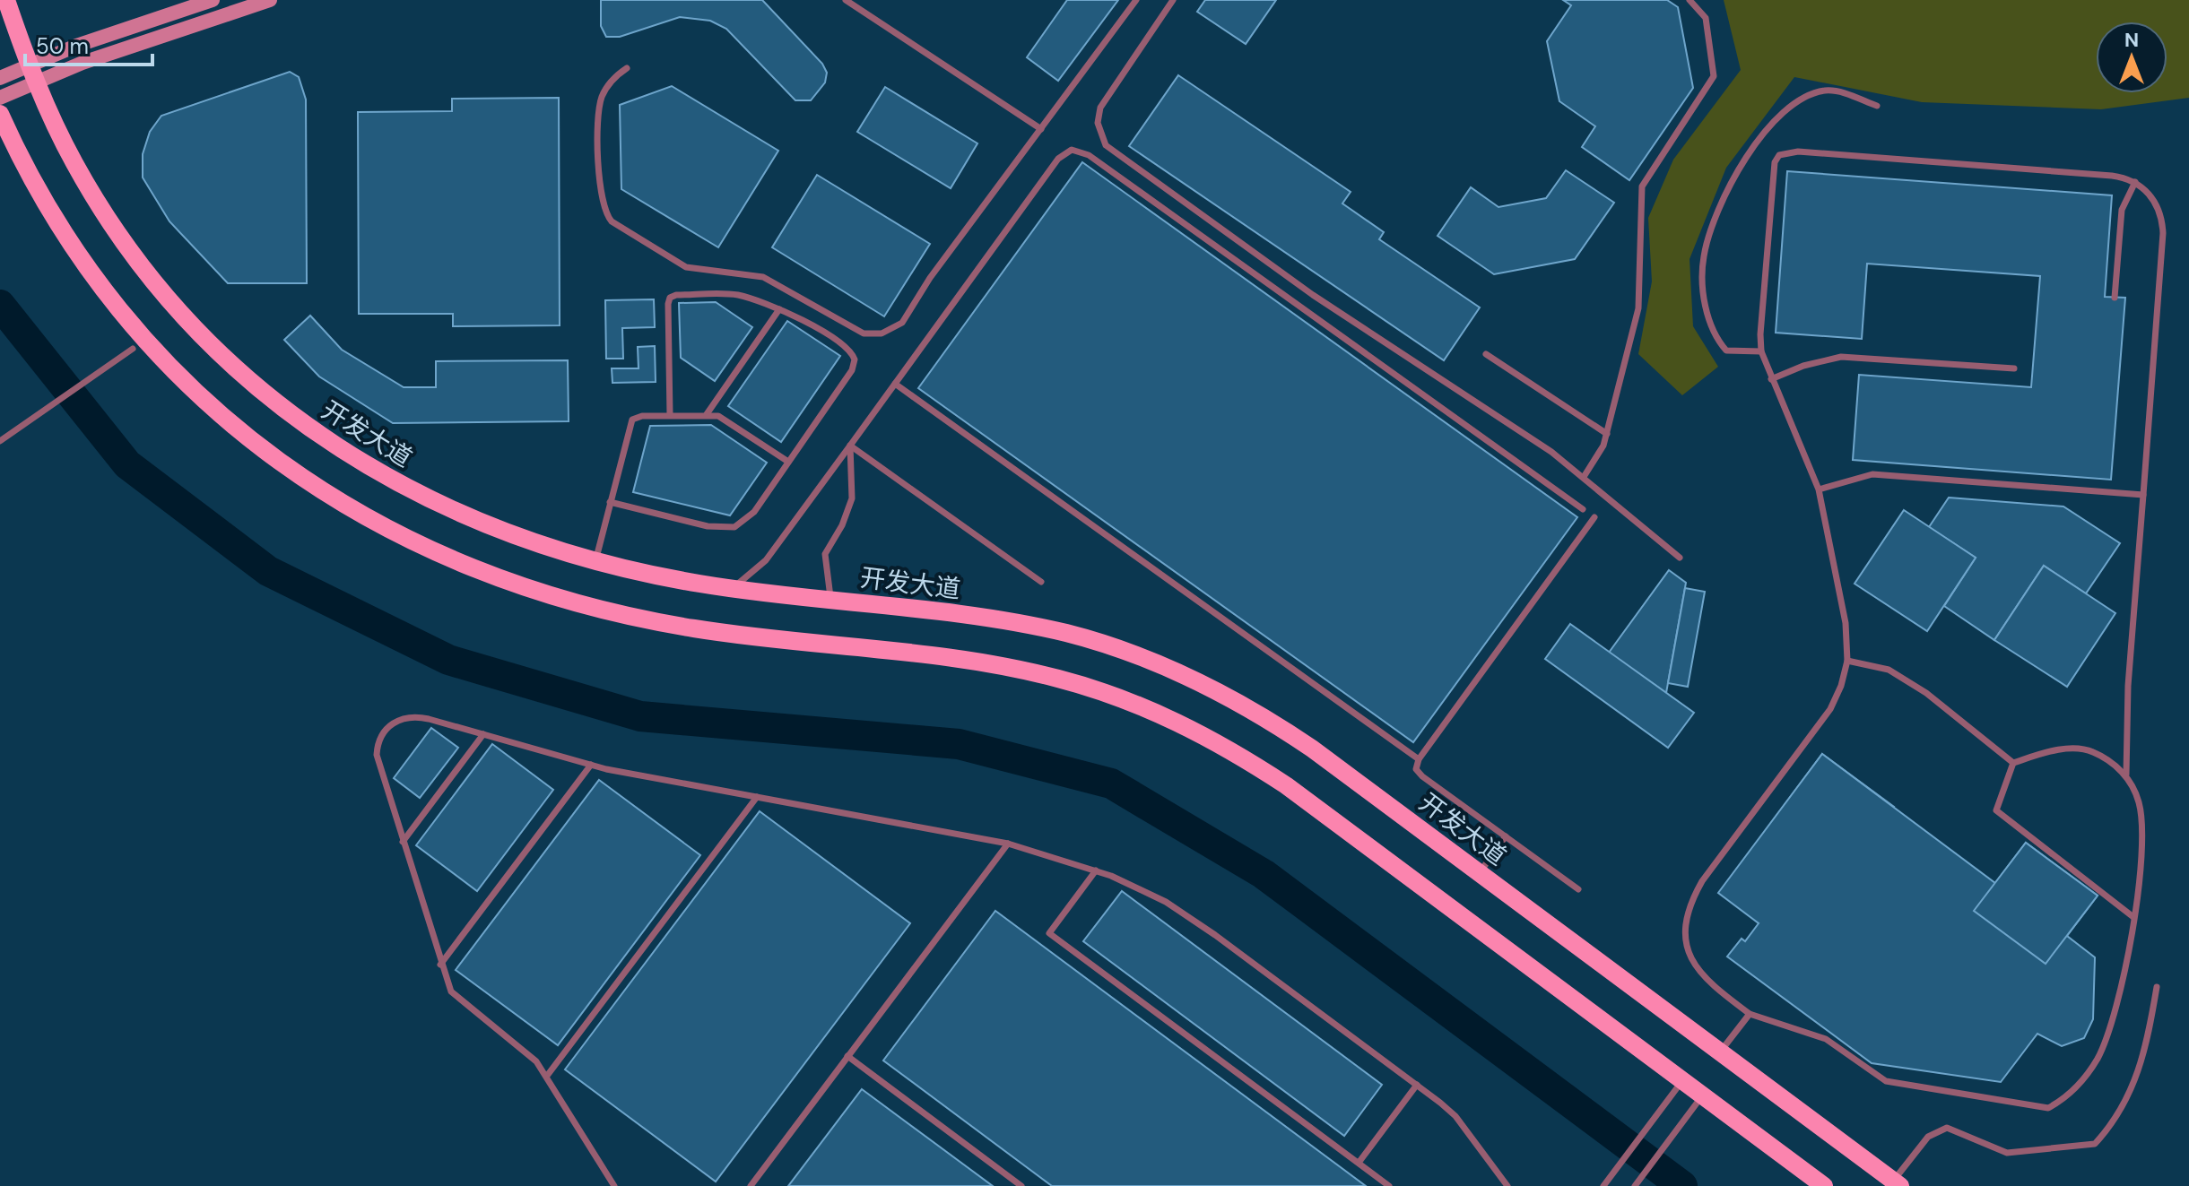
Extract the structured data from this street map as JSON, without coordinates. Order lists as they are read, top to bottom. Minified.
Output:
{"streets":{"main road":["开发大道"]},"scale_bar":"50 m","north":"top"}
